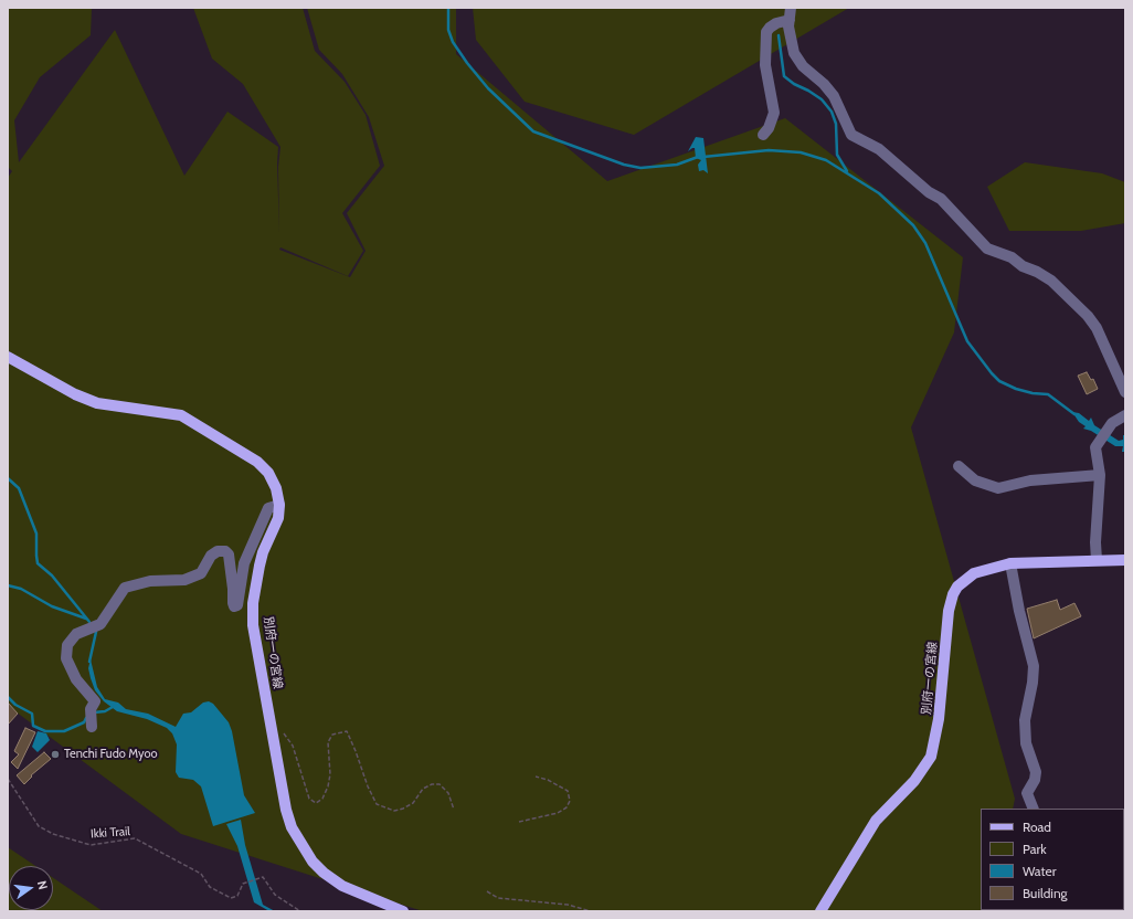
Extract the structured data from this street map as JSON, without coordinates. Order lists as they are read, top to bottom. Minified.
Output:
{"streets":{"main road":["別府一の宮線"],"path":["Ikki Trail"]},"places":["Tenchi Fudo Myoo"],"legend":["Road","Park","Water","Building"],"north":"right"}
